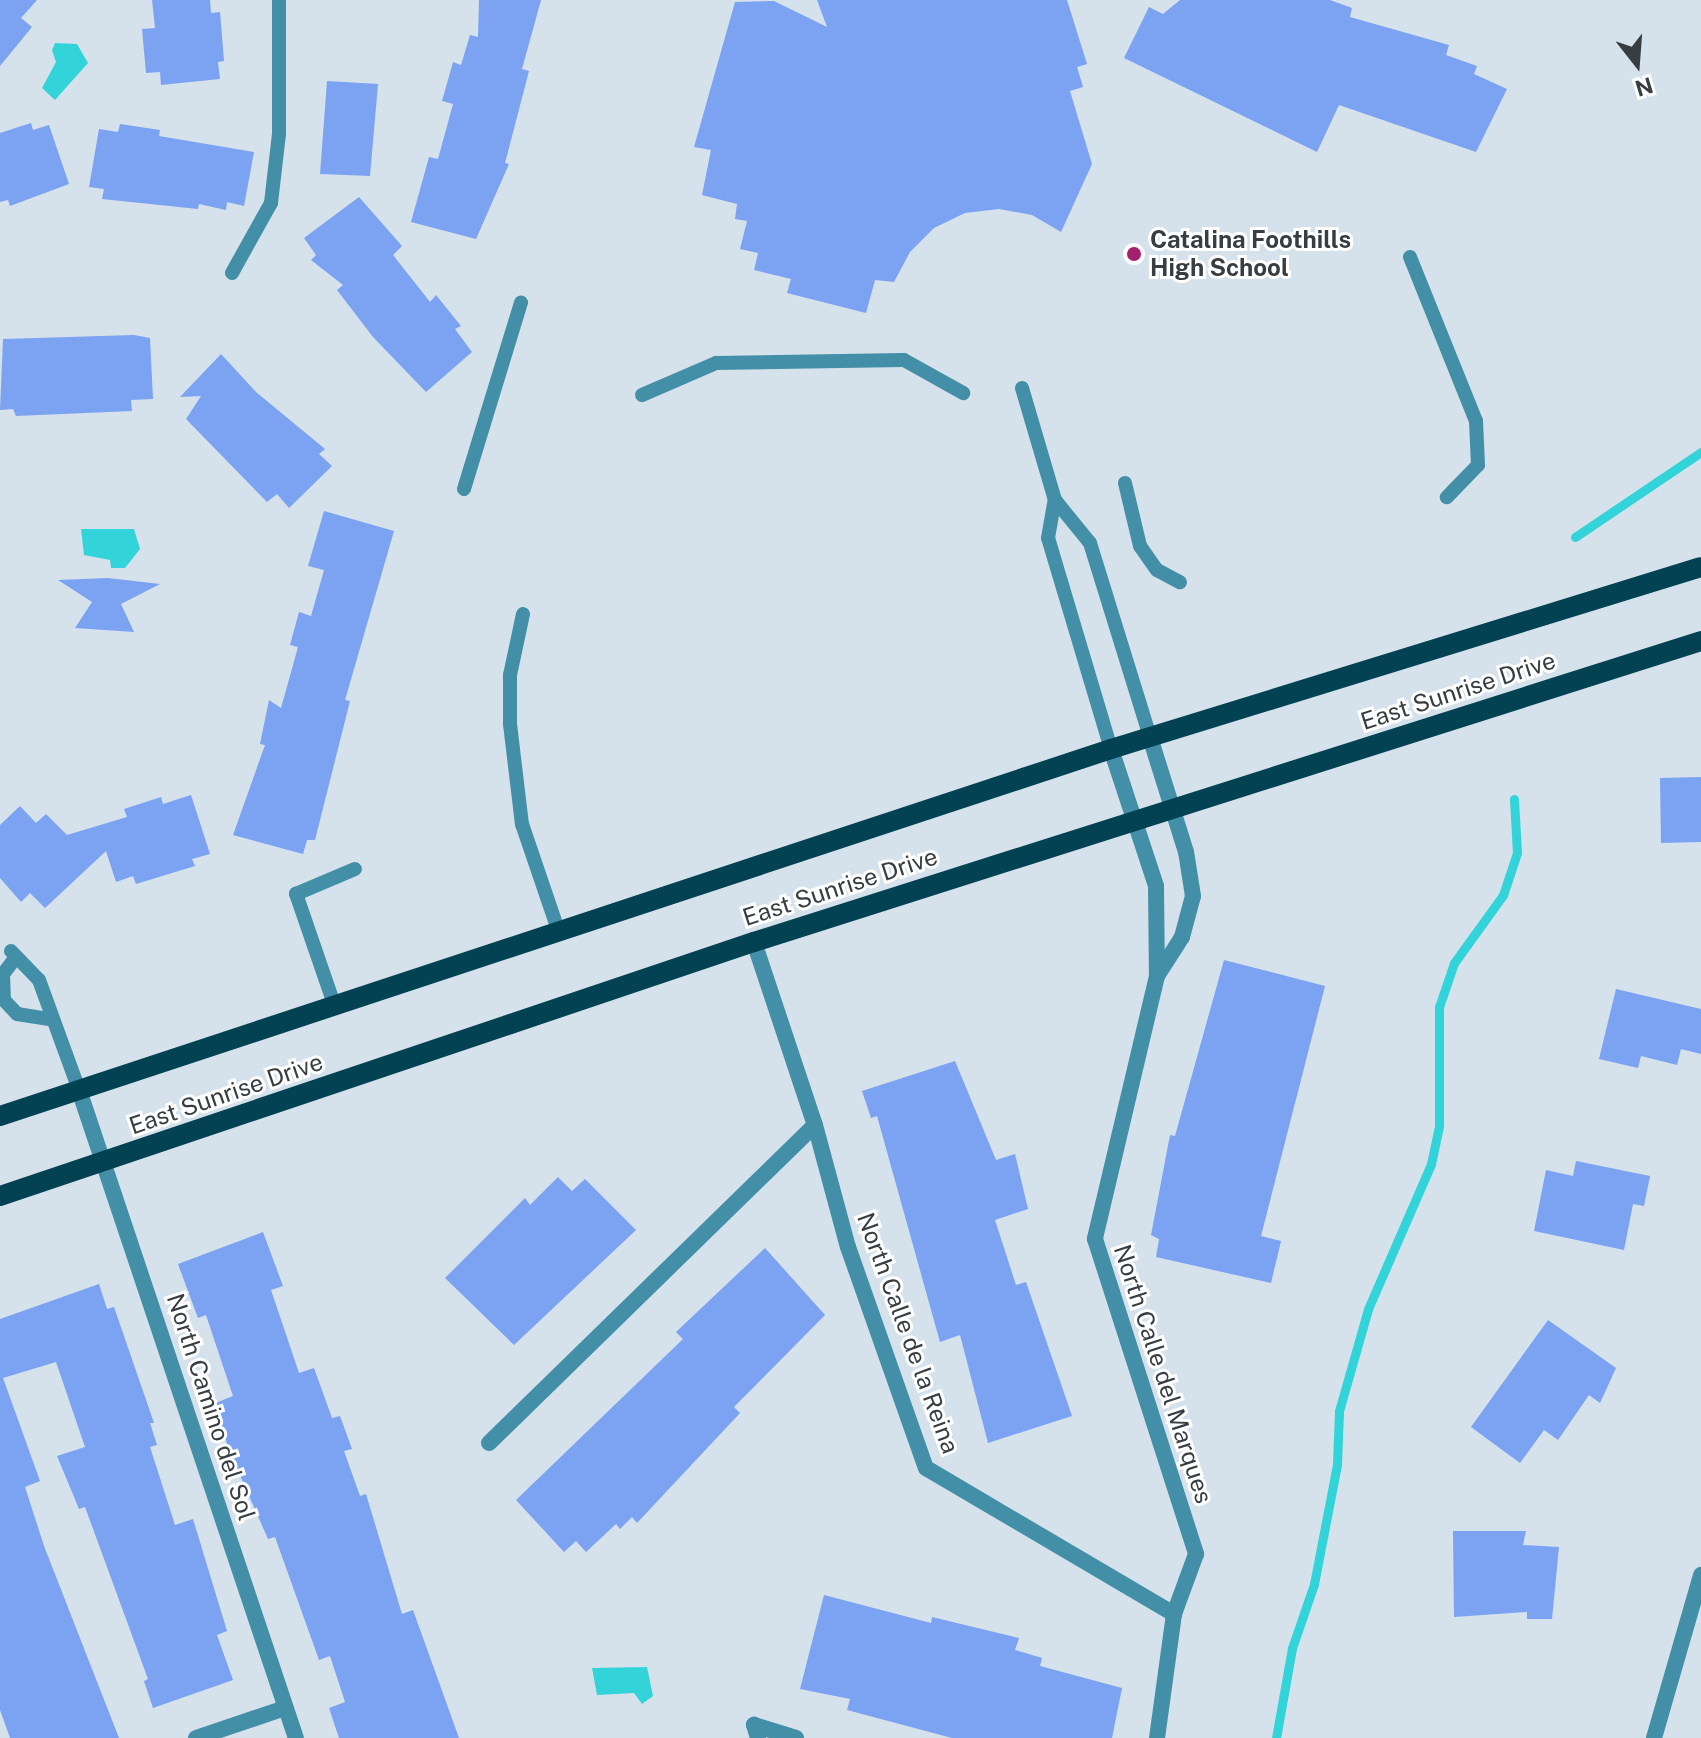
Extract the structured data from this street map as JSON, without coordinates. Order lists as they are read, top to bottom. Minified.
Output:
{"streets":{"main road":["East Sunrise Drive"],"street":["North Calle de la Reina","North Calle del Marques","North Camino del Sol"]},"crossings":[["East Sunrise Drive","North Calle de la Reina"],["East Sunrise Drive","North Calle del Marques"],["East Sunrise Drive","North Camino del Sol"],["North Calle de la Reina","North Calle del Marques"]],"places":["Catalina Foothills High School"],"north":"bottom"}
